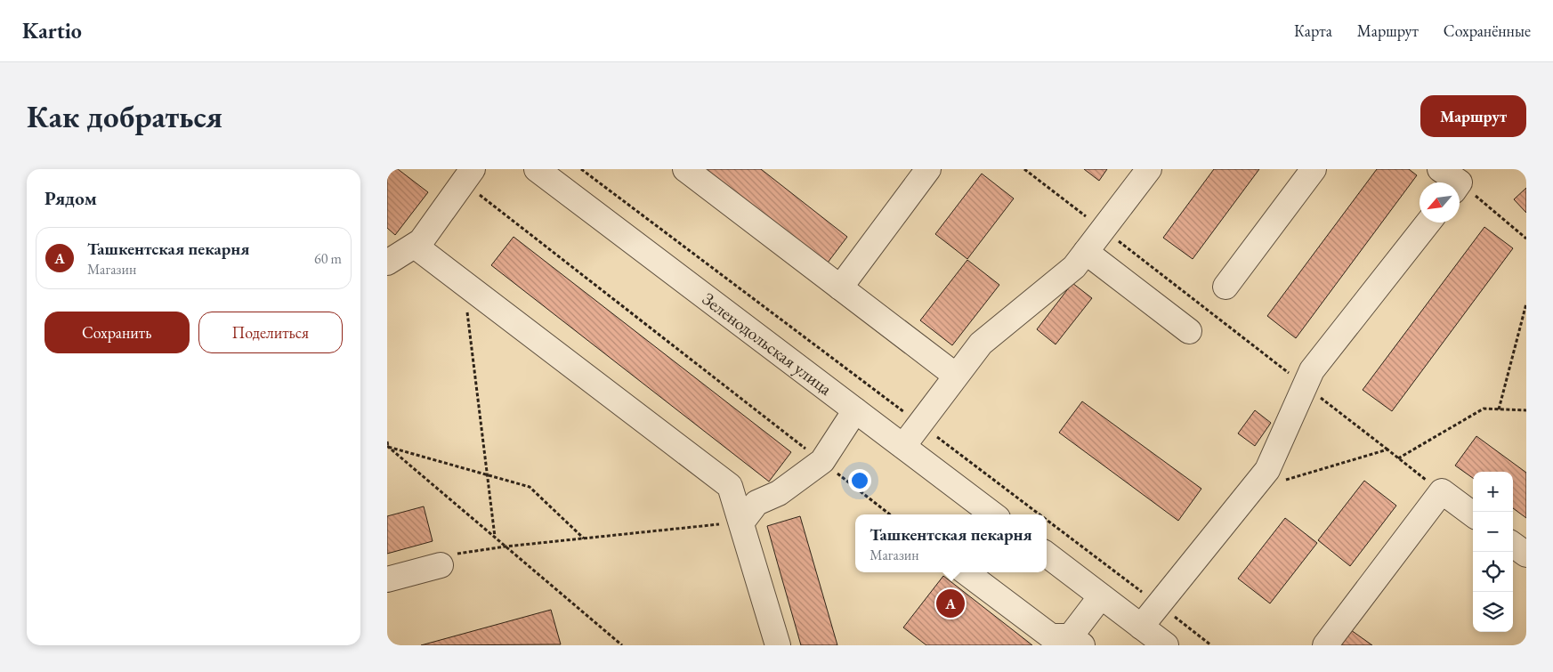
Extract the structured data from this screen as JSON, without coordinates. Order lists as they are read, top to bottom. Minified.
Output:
{"streets":{"street":["Зеленодольская улица"]},"north":"bottom left","page":{"header":"Kartio","nav":["Карта","Маршрут","Сохранённые"],"buttons":["Маршрут",["Сохранить","Поделиться"]],"title":"Как добраться","heading":"Рядом","list":[{"mark":"A","name":"Ташкентская пекарня","note":"Магазин","value":"60 m"}],"map_buttons":["+","−"],"popup":["Ташкентская пекарня","Магазин"],"pins":"A"}}
